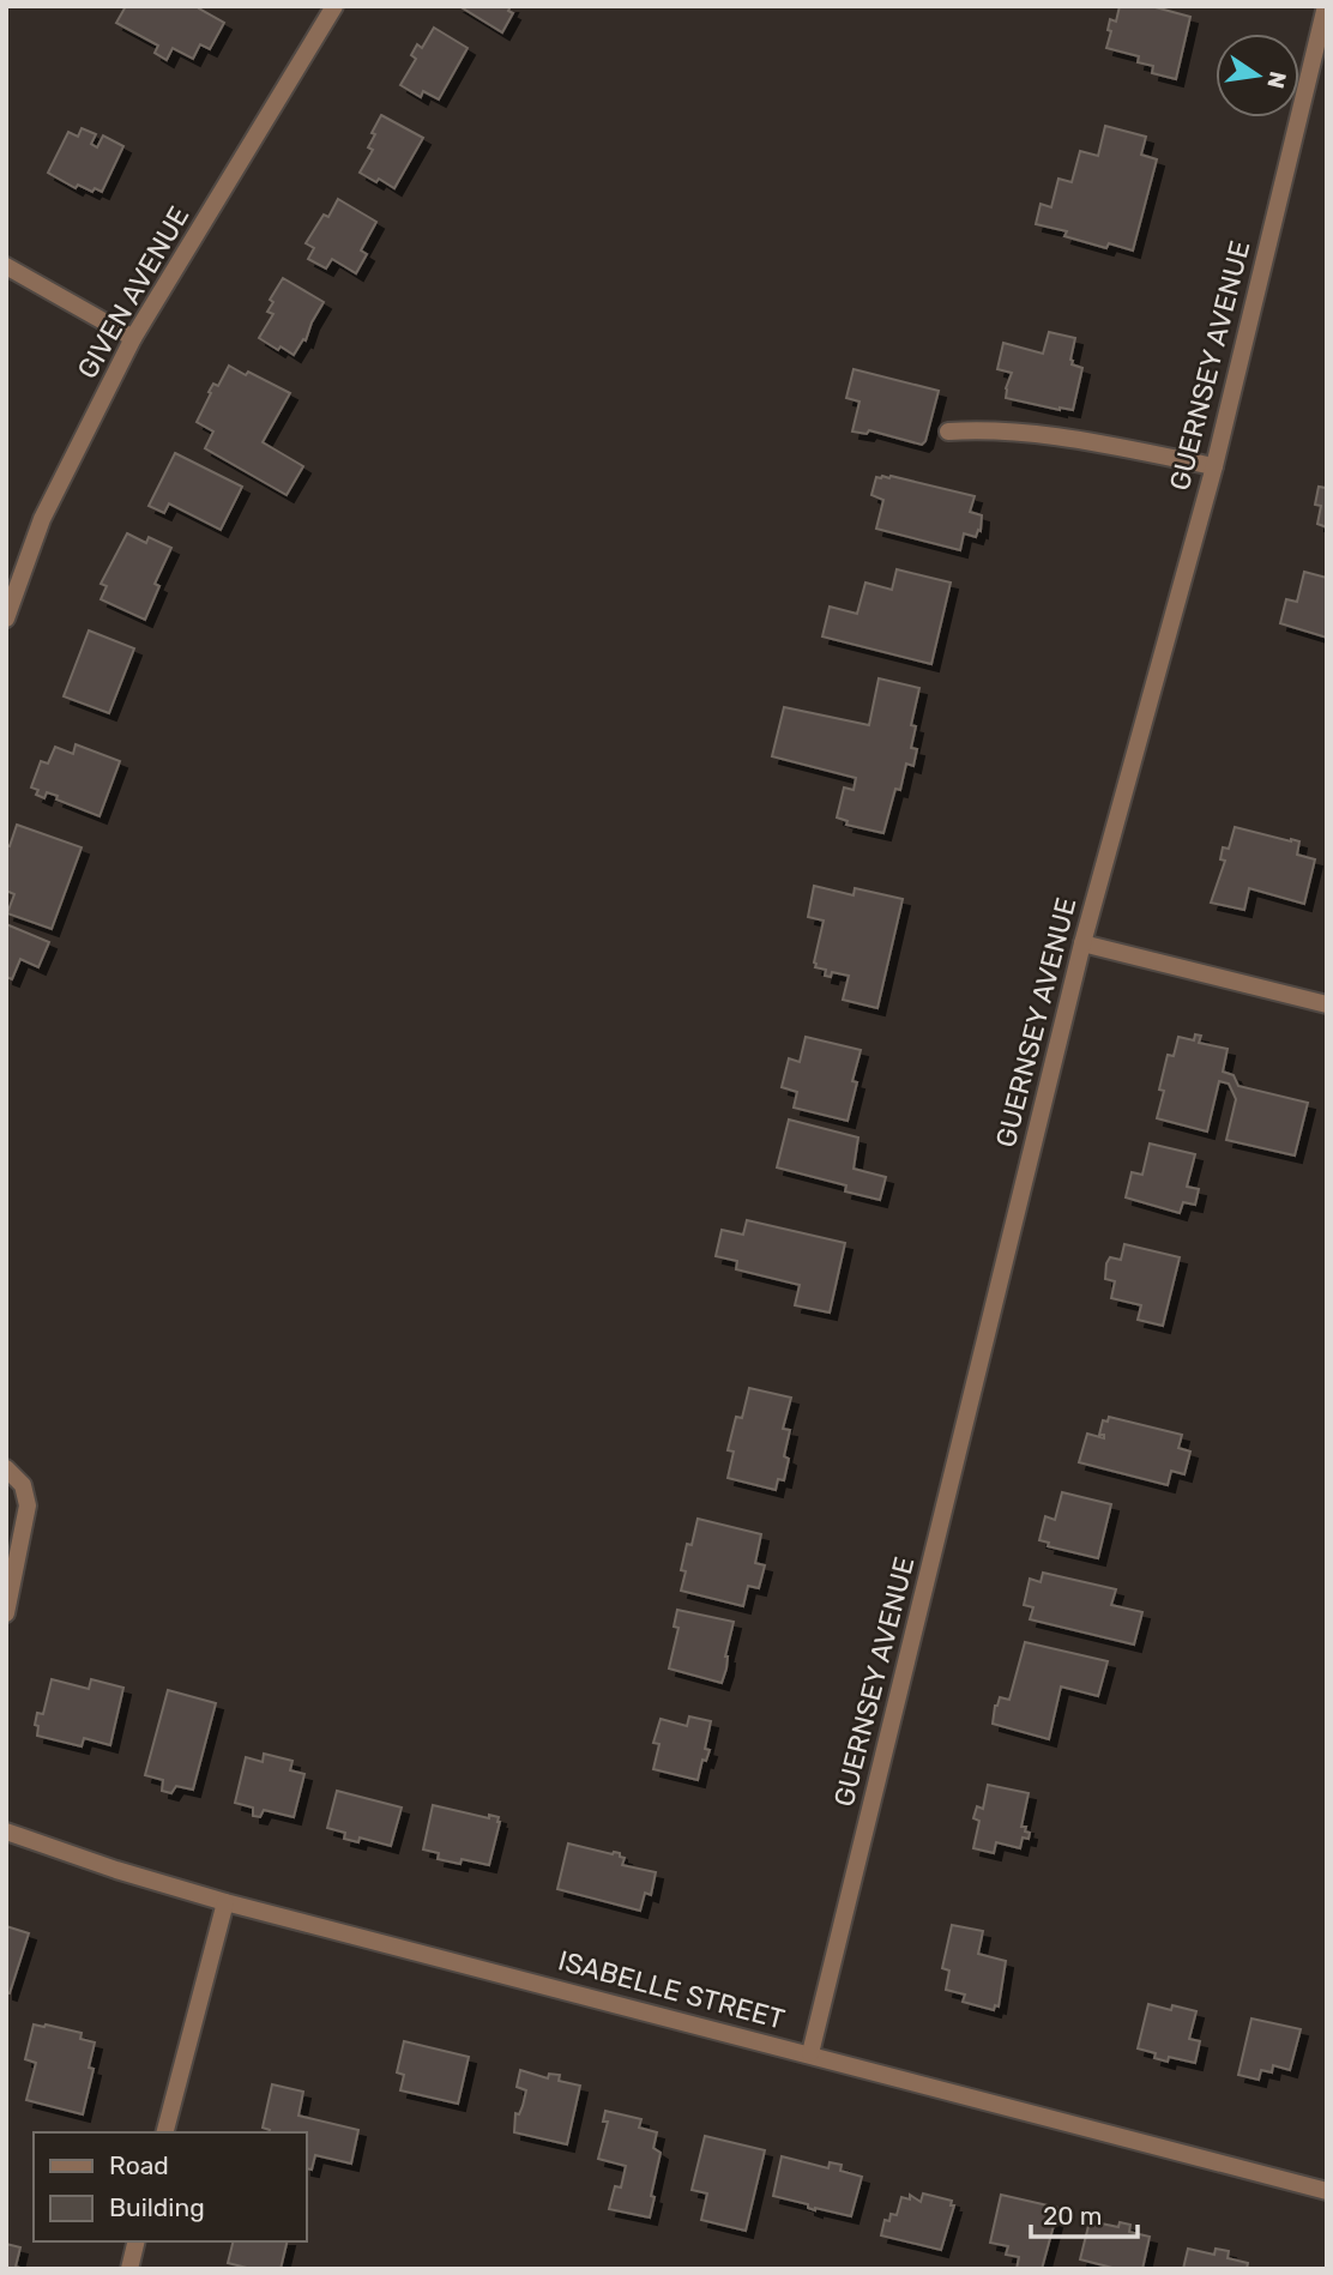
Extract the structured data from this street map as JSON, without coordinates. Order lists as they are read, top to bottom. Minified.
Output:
{"streets":{"street":["GIVEN AVENUE","GUERNSEY AVENUE","ISABELLE STREET"]},"crossings":[["GUERNSEY AVENUE","ISABELLE STREET"]],"legend":["Road","Building"],"scale_bar":"20 m","north":"right"}
